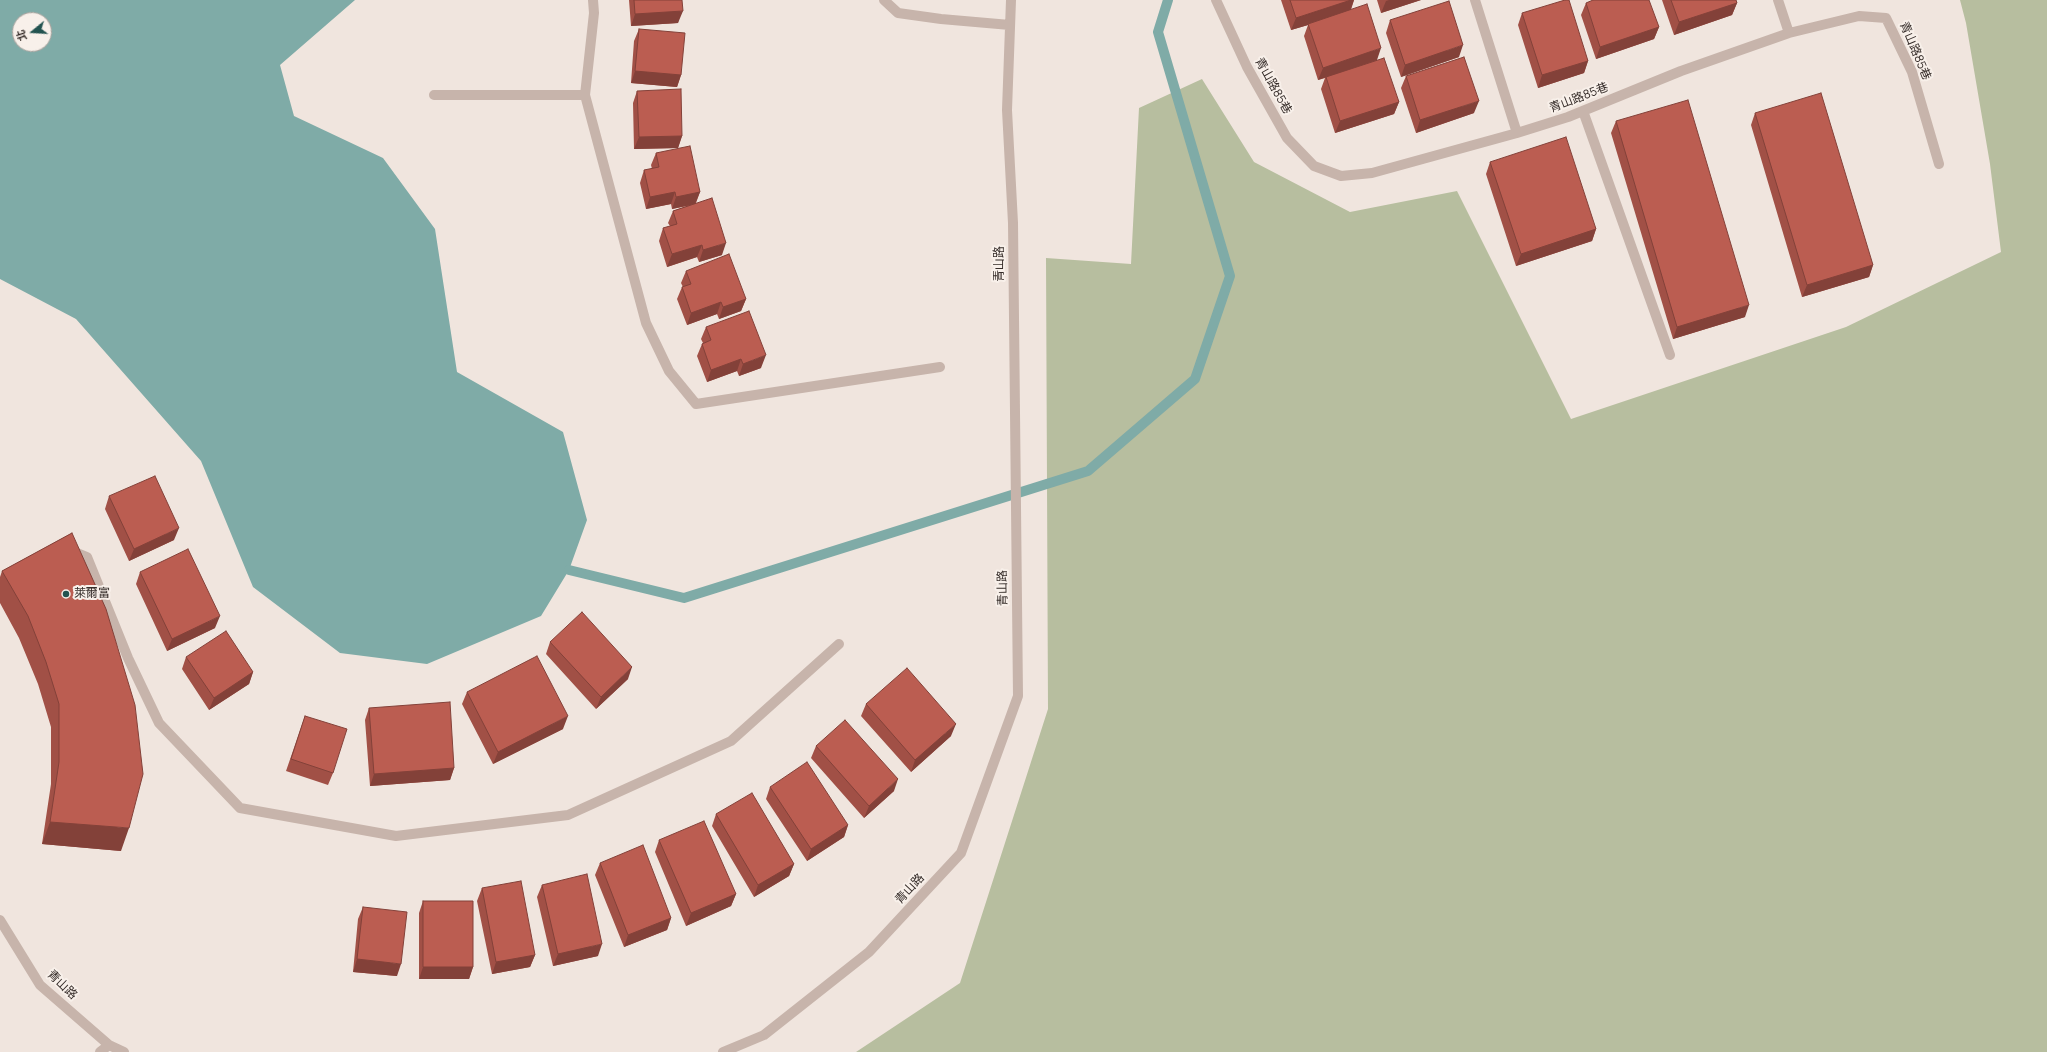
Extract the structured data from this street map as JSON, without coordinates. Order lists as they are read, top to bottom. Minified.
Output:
{"streets":{"street":["青山路85巷","青山路"]},"places":["萊爾富"],"north":"left"}
